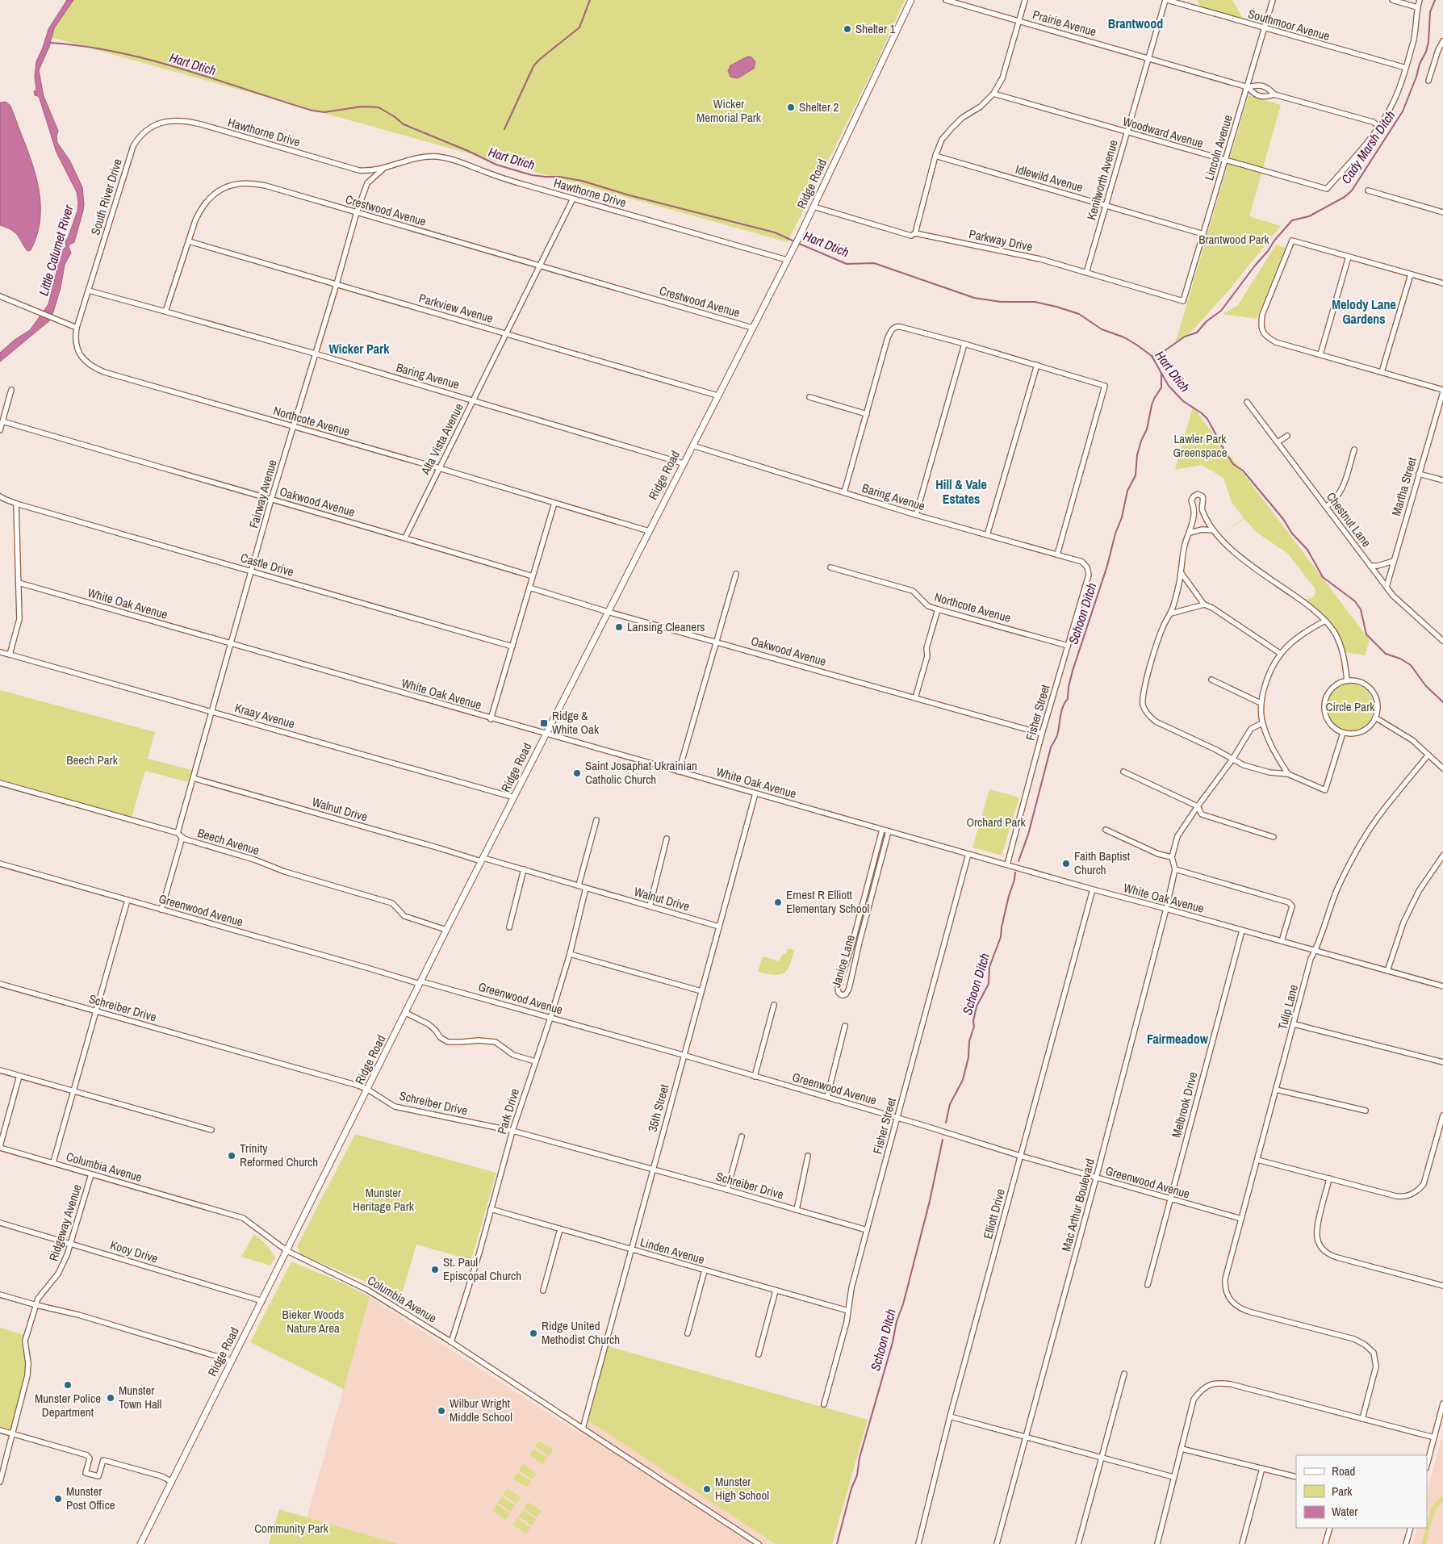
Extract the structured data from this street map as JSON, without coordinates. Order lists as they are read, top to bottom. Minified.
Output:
{"streets":{"main road":["Ridge Road"],"street":["Prairie Avenue","Southmoor Avenue","Hawthorne Drive","Woodward Avenue","Lincoln Avenue","Idlewild Avenue","Kenilworth Avenue","South River Drive","Crestwood Avenue","Parkway Drive","Parkview Avenue","Baring Avenue","Northcote Avenue","Alta Vista Avenue","Martha Street","Fairway Avenue","Oakwood Avenue","Chestnut Lane","Castle Drive","White Oak Avenue","Fisher Street","Kraay Avenue","Walnut Drive","Beech Avenue","Greenwood Avenue","Janice Lane","Tulip Lane","Schreiber Drive","Melbrook Drive","35th Street","Park Drive","Columbia Avenue","Mac Arthur Boulevard","Elliott Drive","Ridgeway Avenue","Linden Avenue","Kooy Drive"]},"crossings":[["Prairie Avenue","Woodward Avenue"],["Prairie Avenue","Lincoln Avenue"],["Prairie Avenue","Kenilworth Avenue"],["Southmoor Avenue","Lincoln Avenue"],["Southmoor Avenue","Kenilworth Avenue"],["Hawthorne Drive","Ridge Road"],["Hawthorne Drive","South River Drive"],["Hawthorne Drive","Alta Vista Avenue"],["Hawthorne Drive","Fairway Avenue"],["Woodward Avenue","Lincoln Avenue"],["Woodward Avenue","Kenilworth Avenue"],["Lincoln Avenue","Idlewild Avenue"],["Lincoln Avenue","Parkway Drive"],["Idlewild Avenue","Kenilworth Avenue"],["Kenilworth Avenue","Parkway Drive"],["Ridge Road","Crestwood Avenue"],["Ridge Road","Parkway Drive"],["Ridge Road","Parkview Avenue"],["Ridge Road","Baring Avenue"],["Ridge Road","Northcote Avenue"],["Ridge Road","Oakwood Avenue"],["Ridge Road","White Oak Avenue"],["Ridge Road","Kraay Avenue"],["Ridge Road","Walnut Drive"],["Ridge Road","Beech Avenue"],["Ridge Road","Greenwood Avenue"],["Ridge Road","Schreiber Drive"],["Ridge Road","Columbia Avenue"],["Ridge Road","Kooy Drive"],["South River Drive","Northcote Avenue"],["Crestwood Avenue","Parkview Avenue"],["Crestwood Avenue","Baring Avenue"],["Crestwood Avenue","Alta Vista Avenue"],["Crestwood Avenue","Fairway Avenue"],["Parkview Avenue","Alta Vista Avenue"],["Parkview Avenue","Fairway Avenue"],["Baring Avenue","Alta Vista Avenue"],["Baring Avenue","Fairway Avenue"],["Baring Avenue","Fisher Street"],["Northcote Avenue","Alta Vista Avenue"],["Northcote Avenue","Fairway Avenue"],["Northcote Avenue","Fisher Street"],["Alta Vista Avenue","Oakwood Avenue"],["Martha Street","Chestnut Lane"],["Fairway Avenue","Oakwood Avenue"],["Fairway Avenue","Castle Drive"],["Fairway Avenue","White Oak Avenue"],["Fairway Avenue","Kraay Avenue"],["Fairway Avenue","Walnut Drive"],["Fairway Avenue","Beech Avenue"],["Oakwood Avenue","Fisher Street"],["White Oak Avenue","Fisher Street"],["White Oak Avenue","Janice Lane"],["White Oak Avenue","Tulip Lane"],["White Oak Avenue","Melbrook Drive"],["White Oak Avenue","35th Street"],["White Oak Avenue","Mac Arthur Boulevard"],["White Oak Avenue","Elliott Drive"],["Fisher Street","Greenwood Avenue"],["Fisher Street","Schreiber Drive"],["Fisher Street","Linden Avenue"],["Walnut Drive","35th Street"],["Walnut Drive","Park Drive"],["Greenwood Avenue","Tulip Lane"],["Greenwood Avenue","Melbrook Drive"],["Greenwood Avenue","35th Street"],["Greenwood Avenue","Park Drive"],["Greenwood Avenue","Mac Arthur Boulevard"],["Greenwood Avenue","Elliott Drive"],["Schreiber Drive","35th Street"],["Schreiber Drive","Park Drive"],["35th Street","Columbia Avenue"],["35th Street","Linden Avenue"],["Park Drive","Columbia Avenue"],["Park Drive","Linden Avenue"],["Columbia Avenue","Ridgeway Avenue"],["Ridgeway Avenue","Kooy Drive"]],"districts":["Brantwood","Melody Lane Gardens","Wicker Park","Hill & Vale Estates","Fairmeadow"],"water":["Hart Dtich","Cady Marsh Ditch","Little Calumet River","Schoon Ditch"],"parks":["Wicker Memorial Park","Brantwood Park","Lawler Park Greenspace","Circle Park","Beech Park","Orchard Park","Munster Heritage Park","Bieker Woods Nature Area","Community Park"],"places":{"other":["Shelter 1","Shelter 2","Lansing Cleaners","Saint Josaphat Ukrainian Catholic Church","Faith Baptist Church","Ernest R Elliott Elementary School","Trinity Reformed Church","St. Paul Episcopal Church","Ridge United Methodist Church","Munster Police Department","Munster Town Hall","Wilbur Wright Middle School","Munster High School","Munster Post Office"],"transit":["Ridge & White Oak"]},"legend":["Road","Park","Water"]}
